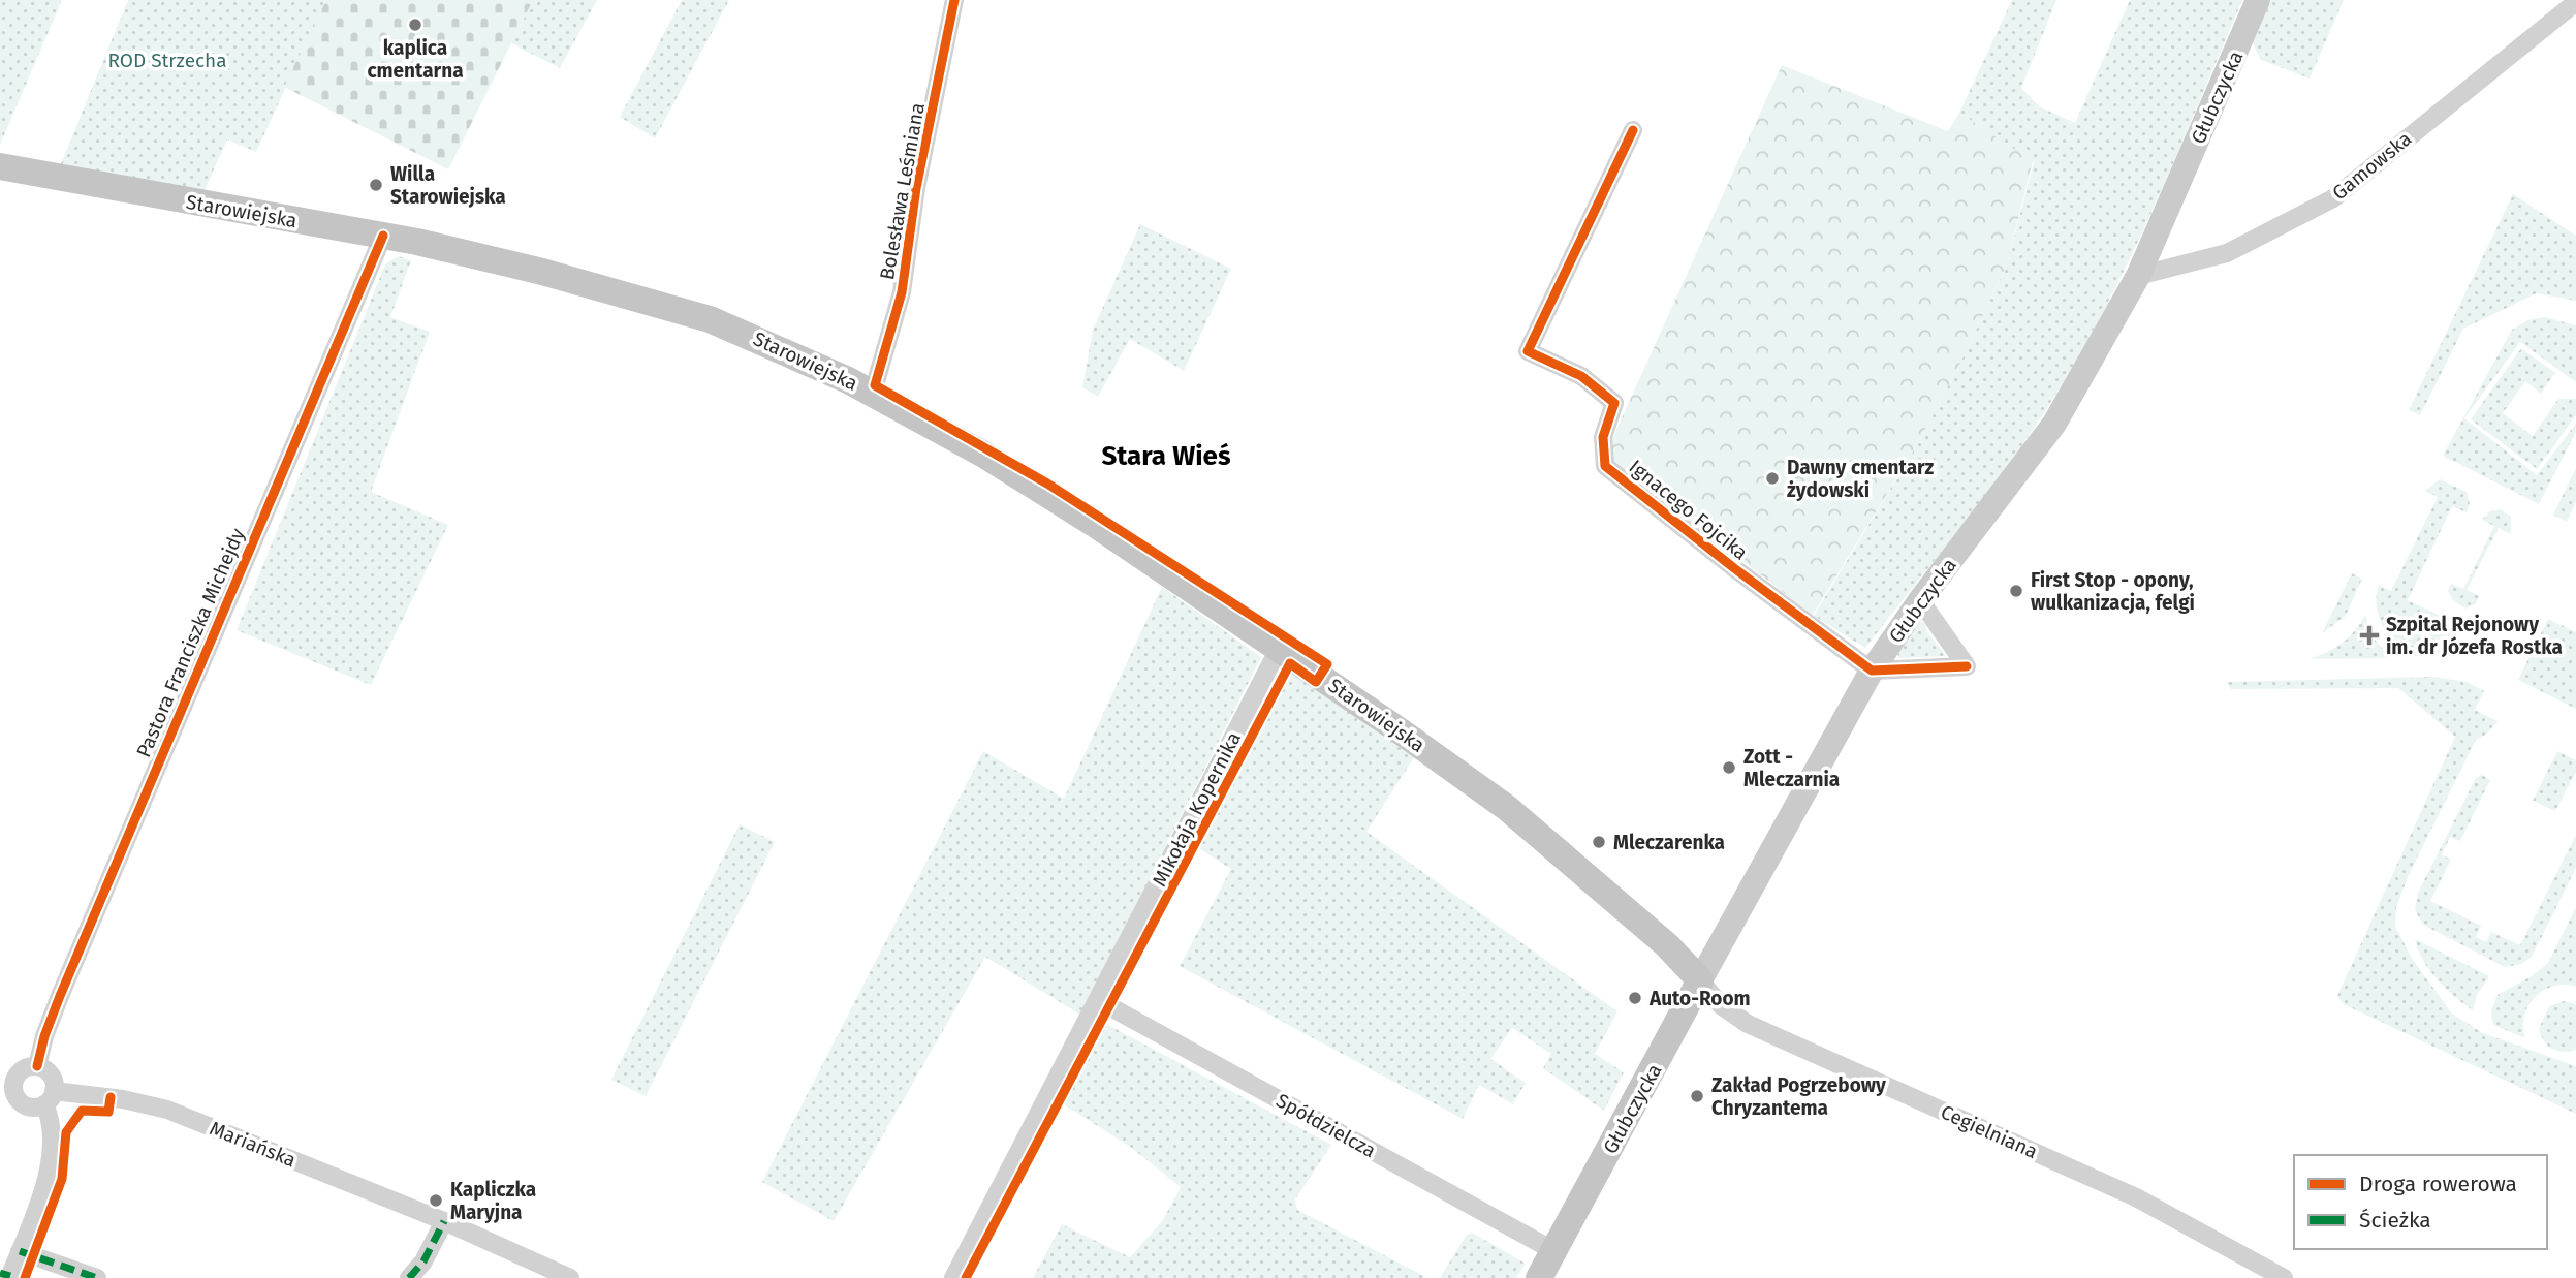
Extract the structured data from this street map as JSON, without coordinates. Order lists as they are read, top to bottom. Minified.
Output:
{"streets":{"main road":["Głubczycka","Starowiejska"],"street":["Gamowska","Bolesława Leśmiana","Ignacego Fojcika","Pastora Franciszka Michejdy","Mikołaja Kopernika","Spółdzielcza","Cegielniana","Mariańska"]},"crossings":[["Głubczycka","Gamowska"],["Głubczycka","Starowiejska"],["Głubczycka","Ignacego Fojcika"],["Głubczycka","Spółdzielcza"],["Głubczycka","Cegielniana"],["Starowiejska","Pastora Franciszka Michejdy"],["Starowiejska","Mikołaja Kopernika"],["Starowiejska","Cegielniana"],["Pastora Franciszka Michejdy","Mariańska"],["Mikołaja Kopernika","Spółdzielcza"]],"districts":["Stara Wieś"],"parks":["ROD Strzecha"],"places":{"other":["kaplica cmentarna","Willa Starowiejska","Dawny cmentarz żydowski","First Stop - opony, wulkanizacja, felgi","Zott - Mleczarnia","Mleczarenka","Auto-Room","Zakład Pogrzebowy Chryzantema","Kapliczka Maryjna"],"health":["Szpital Rejonowy im. dr Józefa Rostka"]},"legend":["Droga rowerowa","Ścieżka"]}
